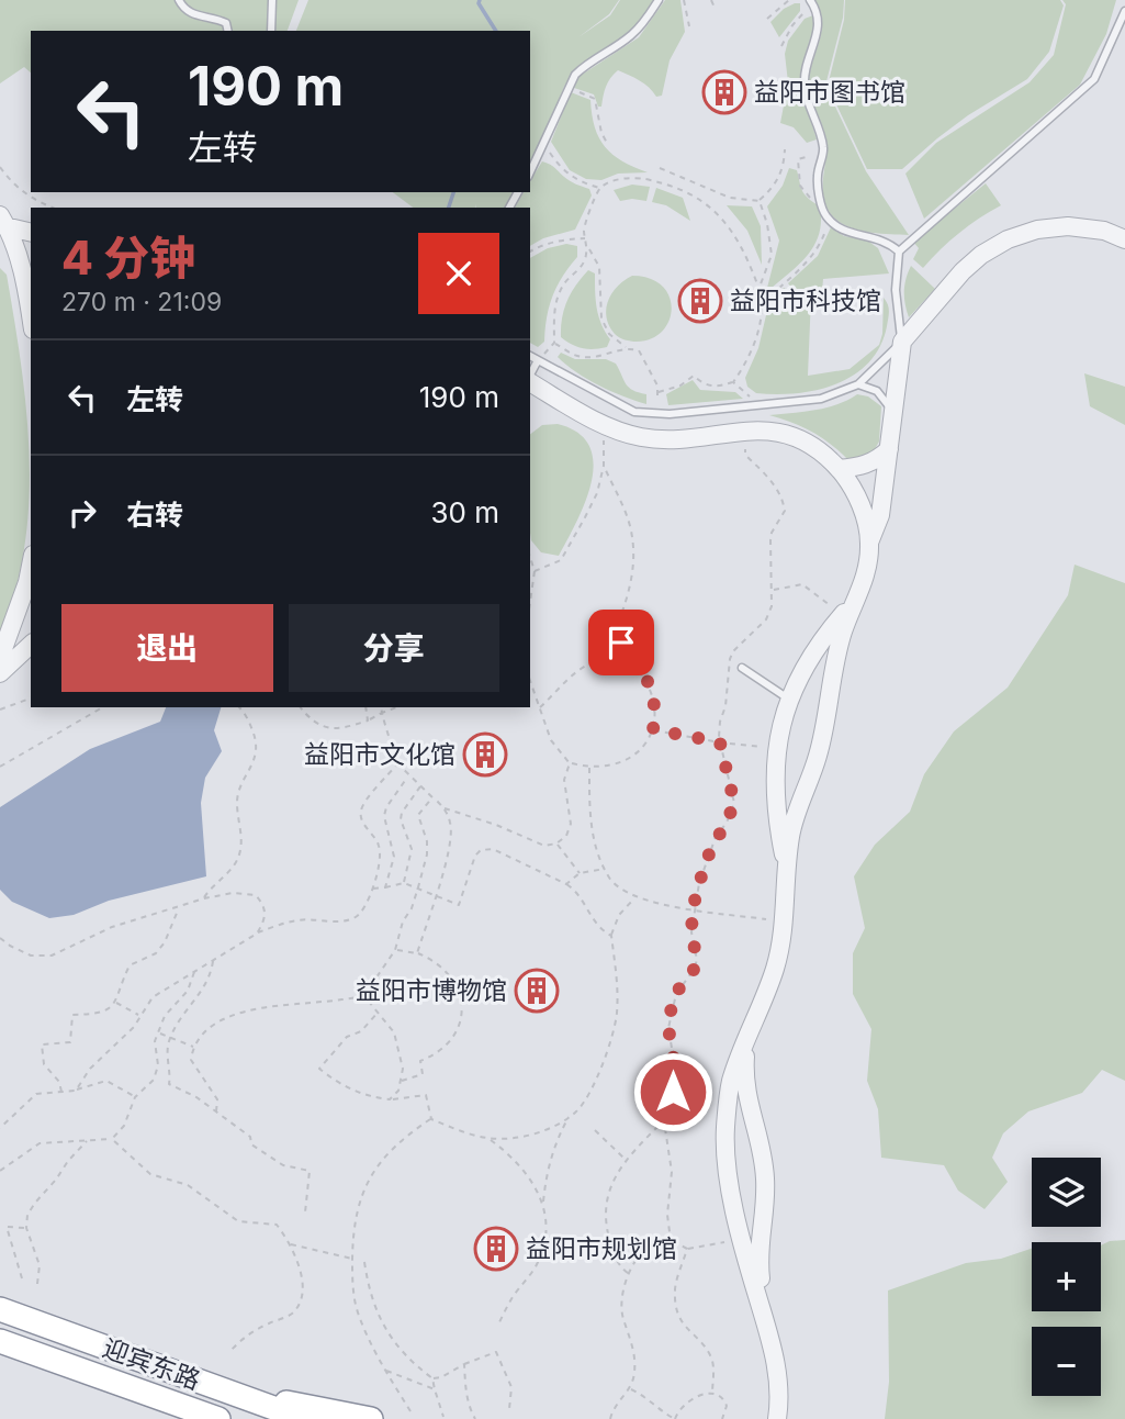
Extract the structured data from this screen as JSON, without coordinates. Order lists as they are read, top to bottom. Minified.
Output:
{"streets":{"highway":["迎宾东路"]},"places":{"building":["益阳市图书馆","益阳市科技馆","益阳市文化馆","益阳市博物馆","益阳市规划馆"]},"page":{"turn":["190 m","左转"],"heading":["4 分钟","270 m · 21:09"],"list":[{"name":"左转","value":"190 m"},{"name":"右转","value":"30 m"}],"buttons":["退出","分享"],"map_buttons":["+","−"]}}
